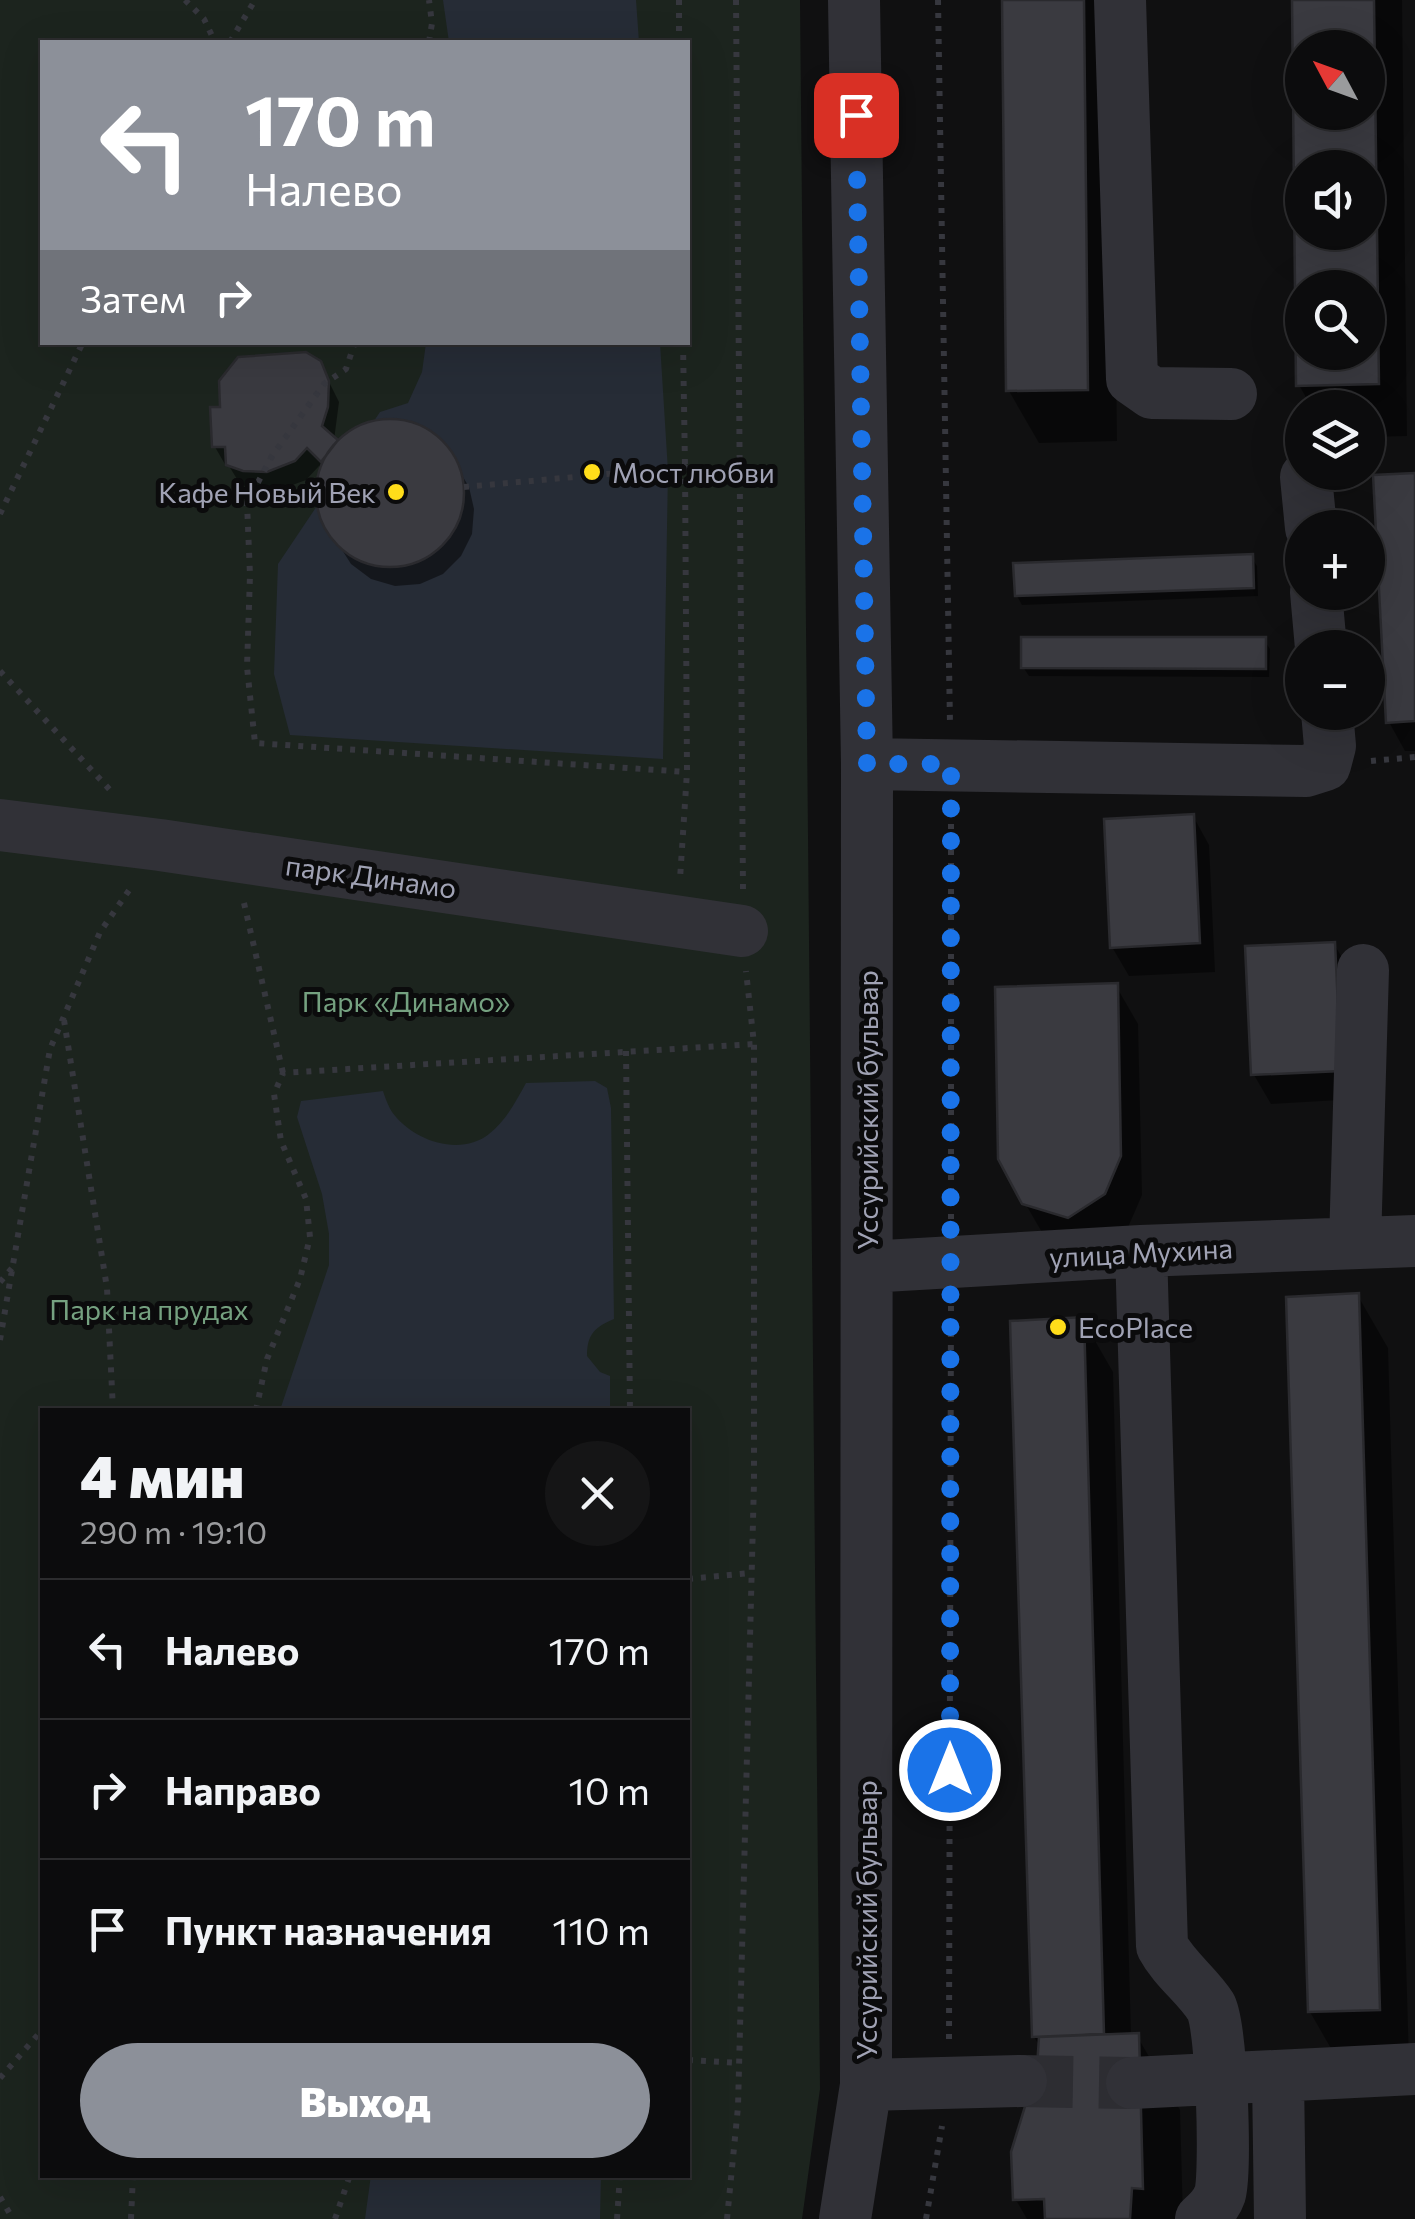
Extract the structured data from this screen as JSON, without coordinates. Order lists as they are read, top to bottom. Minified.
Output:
{"streets":{"street":["парк Динамо","Уссурийский бульвар","улица Мухина"]},"crossings":[["Уссурийский бульвар","улица Мухина"]],"parks":["Парк «Динамо»","Парк на прудах"],"places":["Мост любви","Кафе Новый Век","EcoPlace"],"north":"top left","page":{"map_buttons":["+","−"],"turn":["170 m","Налево"],"then":"Затем","heading":["4 мин","290 m · 19:10"],"list":[{"name":"Налево","value":"170 m"},{"name":"Направо","value":"10 m"},{"name":"Пункт назначения","value":"110 m"}],"buttons":"Выход"}}
